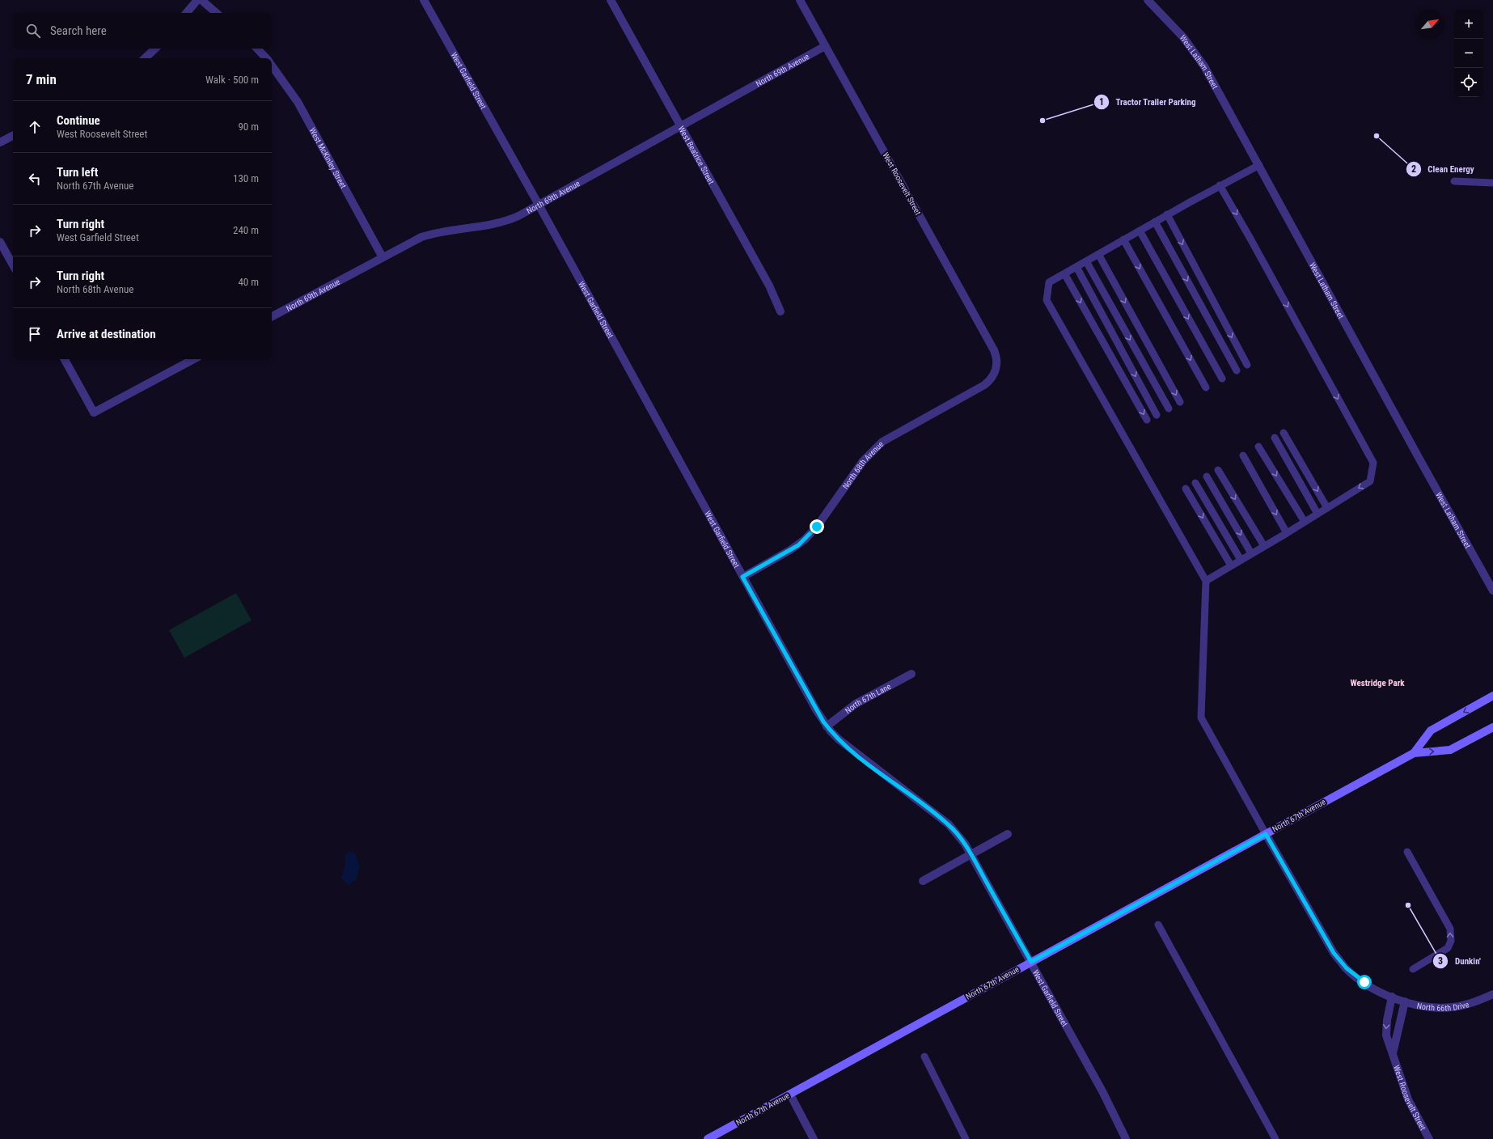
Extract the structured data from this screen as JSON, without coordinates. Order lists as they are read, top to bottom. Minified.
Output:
{"streets":{"main road":["North 67th Avenue"],"street":["West Latham Street","North 69th Avenue","West Garfield Street","West Beatrice Street","West McKinley Street","West Roosevelt Street","North 68th Avenue","North 67th Lane","North 66th Drive"]},"crossings":[["North 69th Avenue","West Garfield Street"],["North 69th Avenue","West Beatrice Street"],["North 69th Avenue","West McKinley Street"],["North 69th Avenue","West Roosevelt Street"],["West Garfield Street","North 68th Avenue"],["West Garfield Street","North 67th Lane"],["West Garfield Street","North 67th Avenue"],["West Roosevelt Street","North 68th Avenue"],["West Roosevelt Street","North 66th Drive"]],"districts":["Westridge Park"],"places":["Tractor Trailer Parking","Clean Energy","Dunkin'"],"north":"top right","page":{"map_buttons":["+","−"],"search":"Search here","heading":["7 min","Walk · 500 m"],"list":[["Continue","West Roosevelt Street","90 m"],["Turn left","North 67th Avenue","130 m"],["Turn right","West Garfield Street","240 m"],["Turn right","North 68th Avenue","40 m"],"Arrive at destination"]}}
